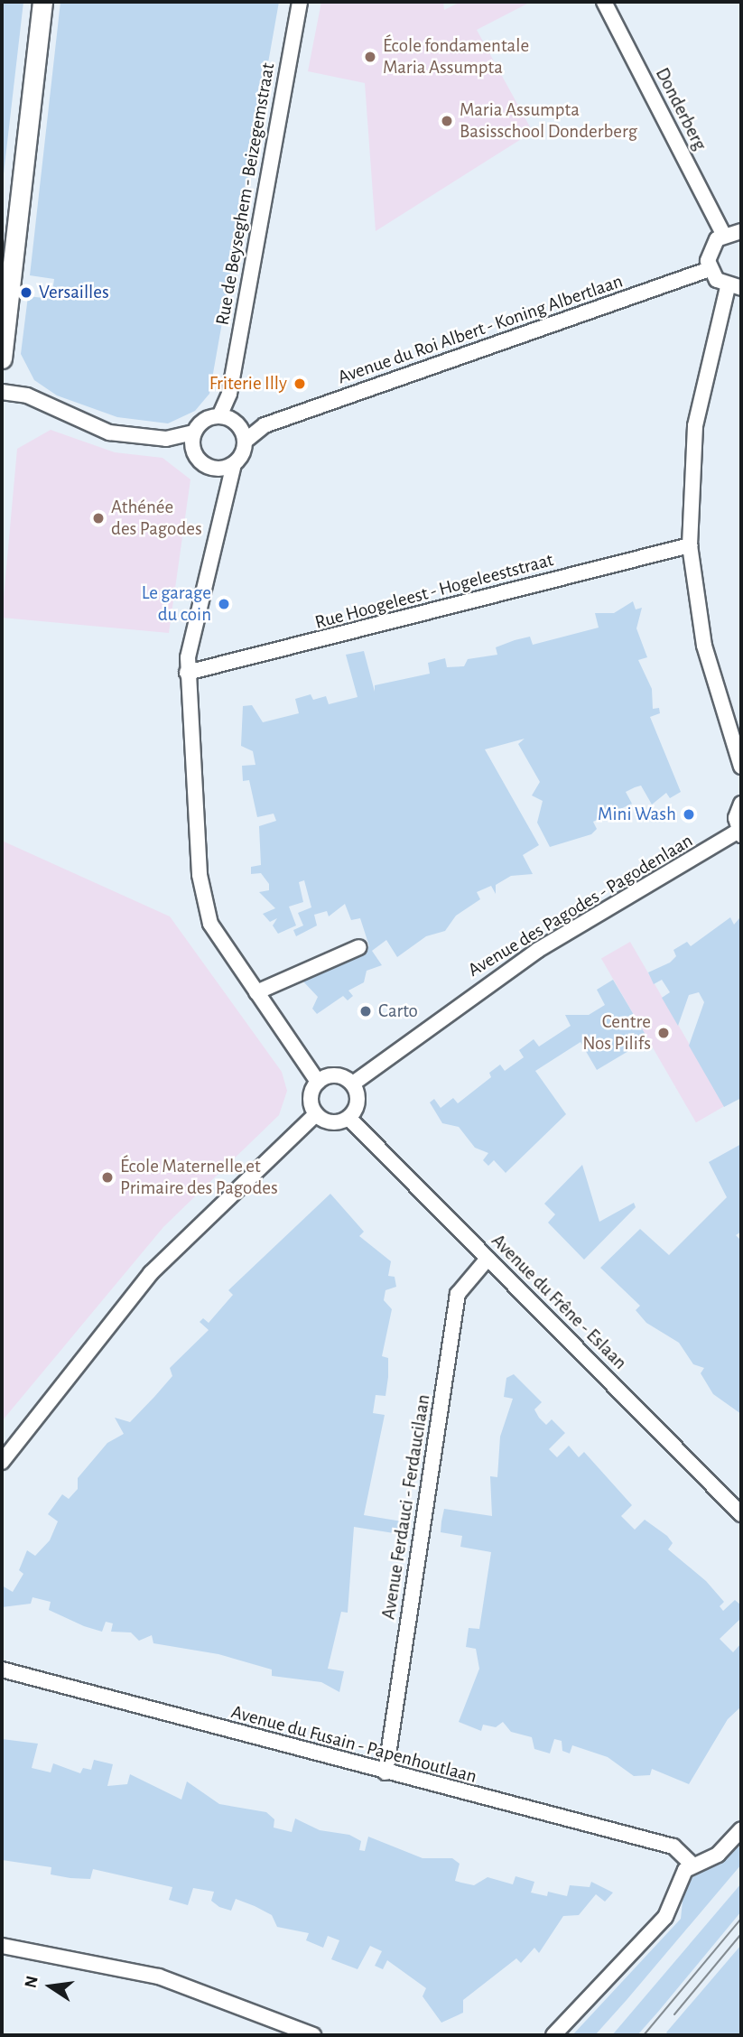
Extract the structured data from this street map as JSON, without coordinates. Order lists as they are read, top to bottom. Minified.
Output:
{"streets":{"street":["Donderberg","Rue de Beyseghem - Beizegemstraat","Avenue du Roi Albert - Koning Albertlaan","Rue Hoogeleest - Hogeleeststraat","Avenue des Pagodes - Pagodenlaan","Avenue du Frêne - Eslaan","Avenue Ferdauci - Ferdaucilaan","Avenue du Fusain - Papenhoutlaan"]},"crossings":[["Rue de Beyseghem - Beizegemstraat","Avenue du Roi Albert - Koning Albertlaan"],["Avenue des Pagodes - Pagodenlaan","Avenue du Frêne - Eslaan"],["Avenue du Frêne - Eslaan","Avenue Ferdauci - Ferdaucilaan"],["Avenue Ferdauci - Ferdaucilaan","Avenue du Fusain - Papenhoutlaan"]],"places":["École fondamentale Maria Assumpta","Maria Assumpta Basisschool Donderberg","Versailles","Friterie Illy","Athénée des Pagodes","Le garage du coin","Mini Wash","Carto","Centre Nos Pilifs","École Maternelle et Primaire des Pagodes"],"north":"left"}
